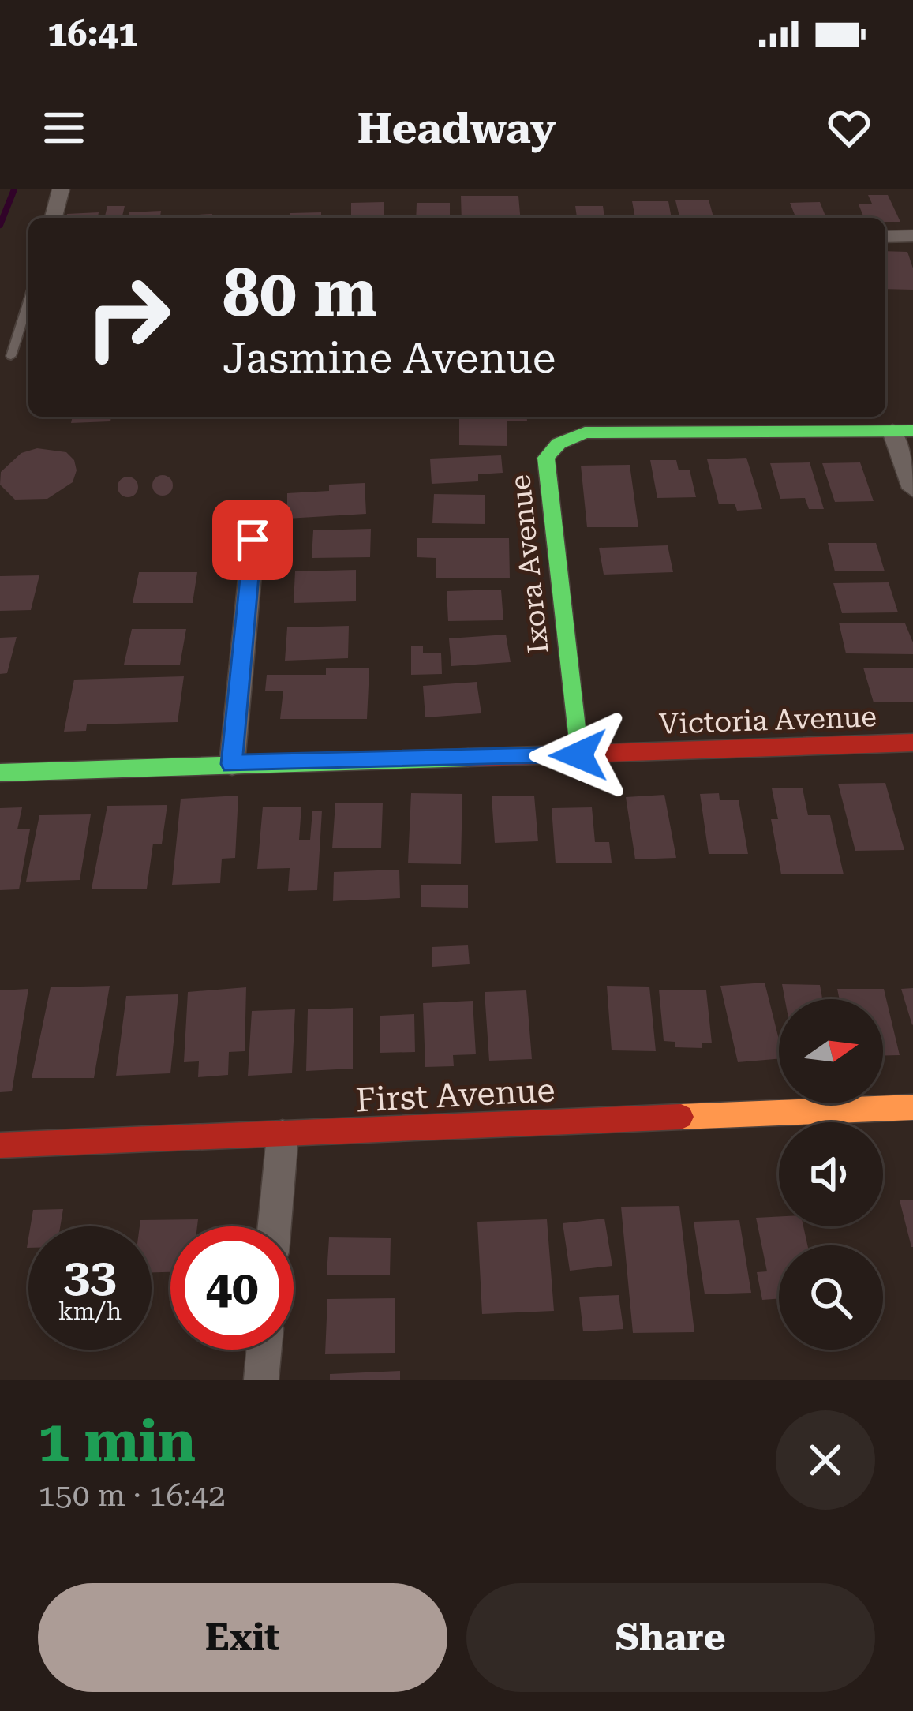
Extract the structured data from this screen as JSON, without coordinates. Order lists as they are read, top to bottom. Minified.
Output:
{"streets":{"street":["Ixora Avenue","Victoria Avenue","First Avenue"]},"crossings":[["Ixora Avenue","Victoria Avenue"]],"north":"right","page":{"status":"16:41","header":"Headway","turn":["80 m","Jasmine Avenue"],"speed":"33 km/h","limit":"40","heading":["1 min","150 m · 16:42"],"buttons":["Exit","Share"]}}
